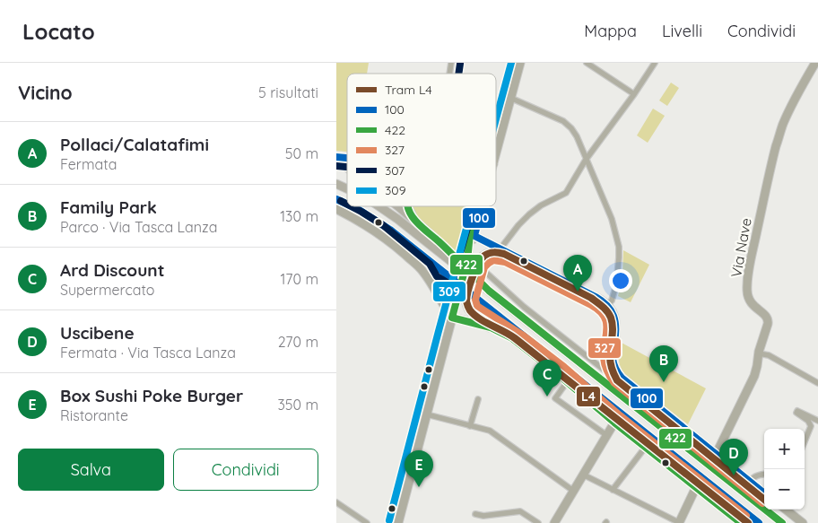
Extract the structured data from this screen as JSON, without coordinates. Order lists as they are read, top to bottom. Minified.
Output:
{"streets":{"street":["Via Nave"]},"lines":["transit line 309","transit line 307","transit line 100","transit line 422","tram line L4","transit line 327"],"legend":["Tram L4","100","422","327","307","309"],"page":{"header":"Locato","nav":["Mappa","Livelli","Condividi"],"heading":["Vicino","5 risultati"],"list":[{"mark":"A","name":"Pollaci/Calatafimi","note":"Fermata","value":"50 m"},{"mark":"B","name":"Family Park","note":"Parco · Via Tasca Lanza","value":"130 m"},{"mark":"C","name":"Ard Discount","note":"Supermercato","value":"170 m"},{"mark":"D","name":"Uscibene","note":"Fermata · Via Tasca Lanza","value":"270 m"},{"mark":"E","name":"Box Sushi Poke Burger","note":"Ristorante","value":"350 m"}],"pins":["A","B","C","D","E"],"map_buttons":["+","−"],"buttons":["Salva","Condividi"]}}
